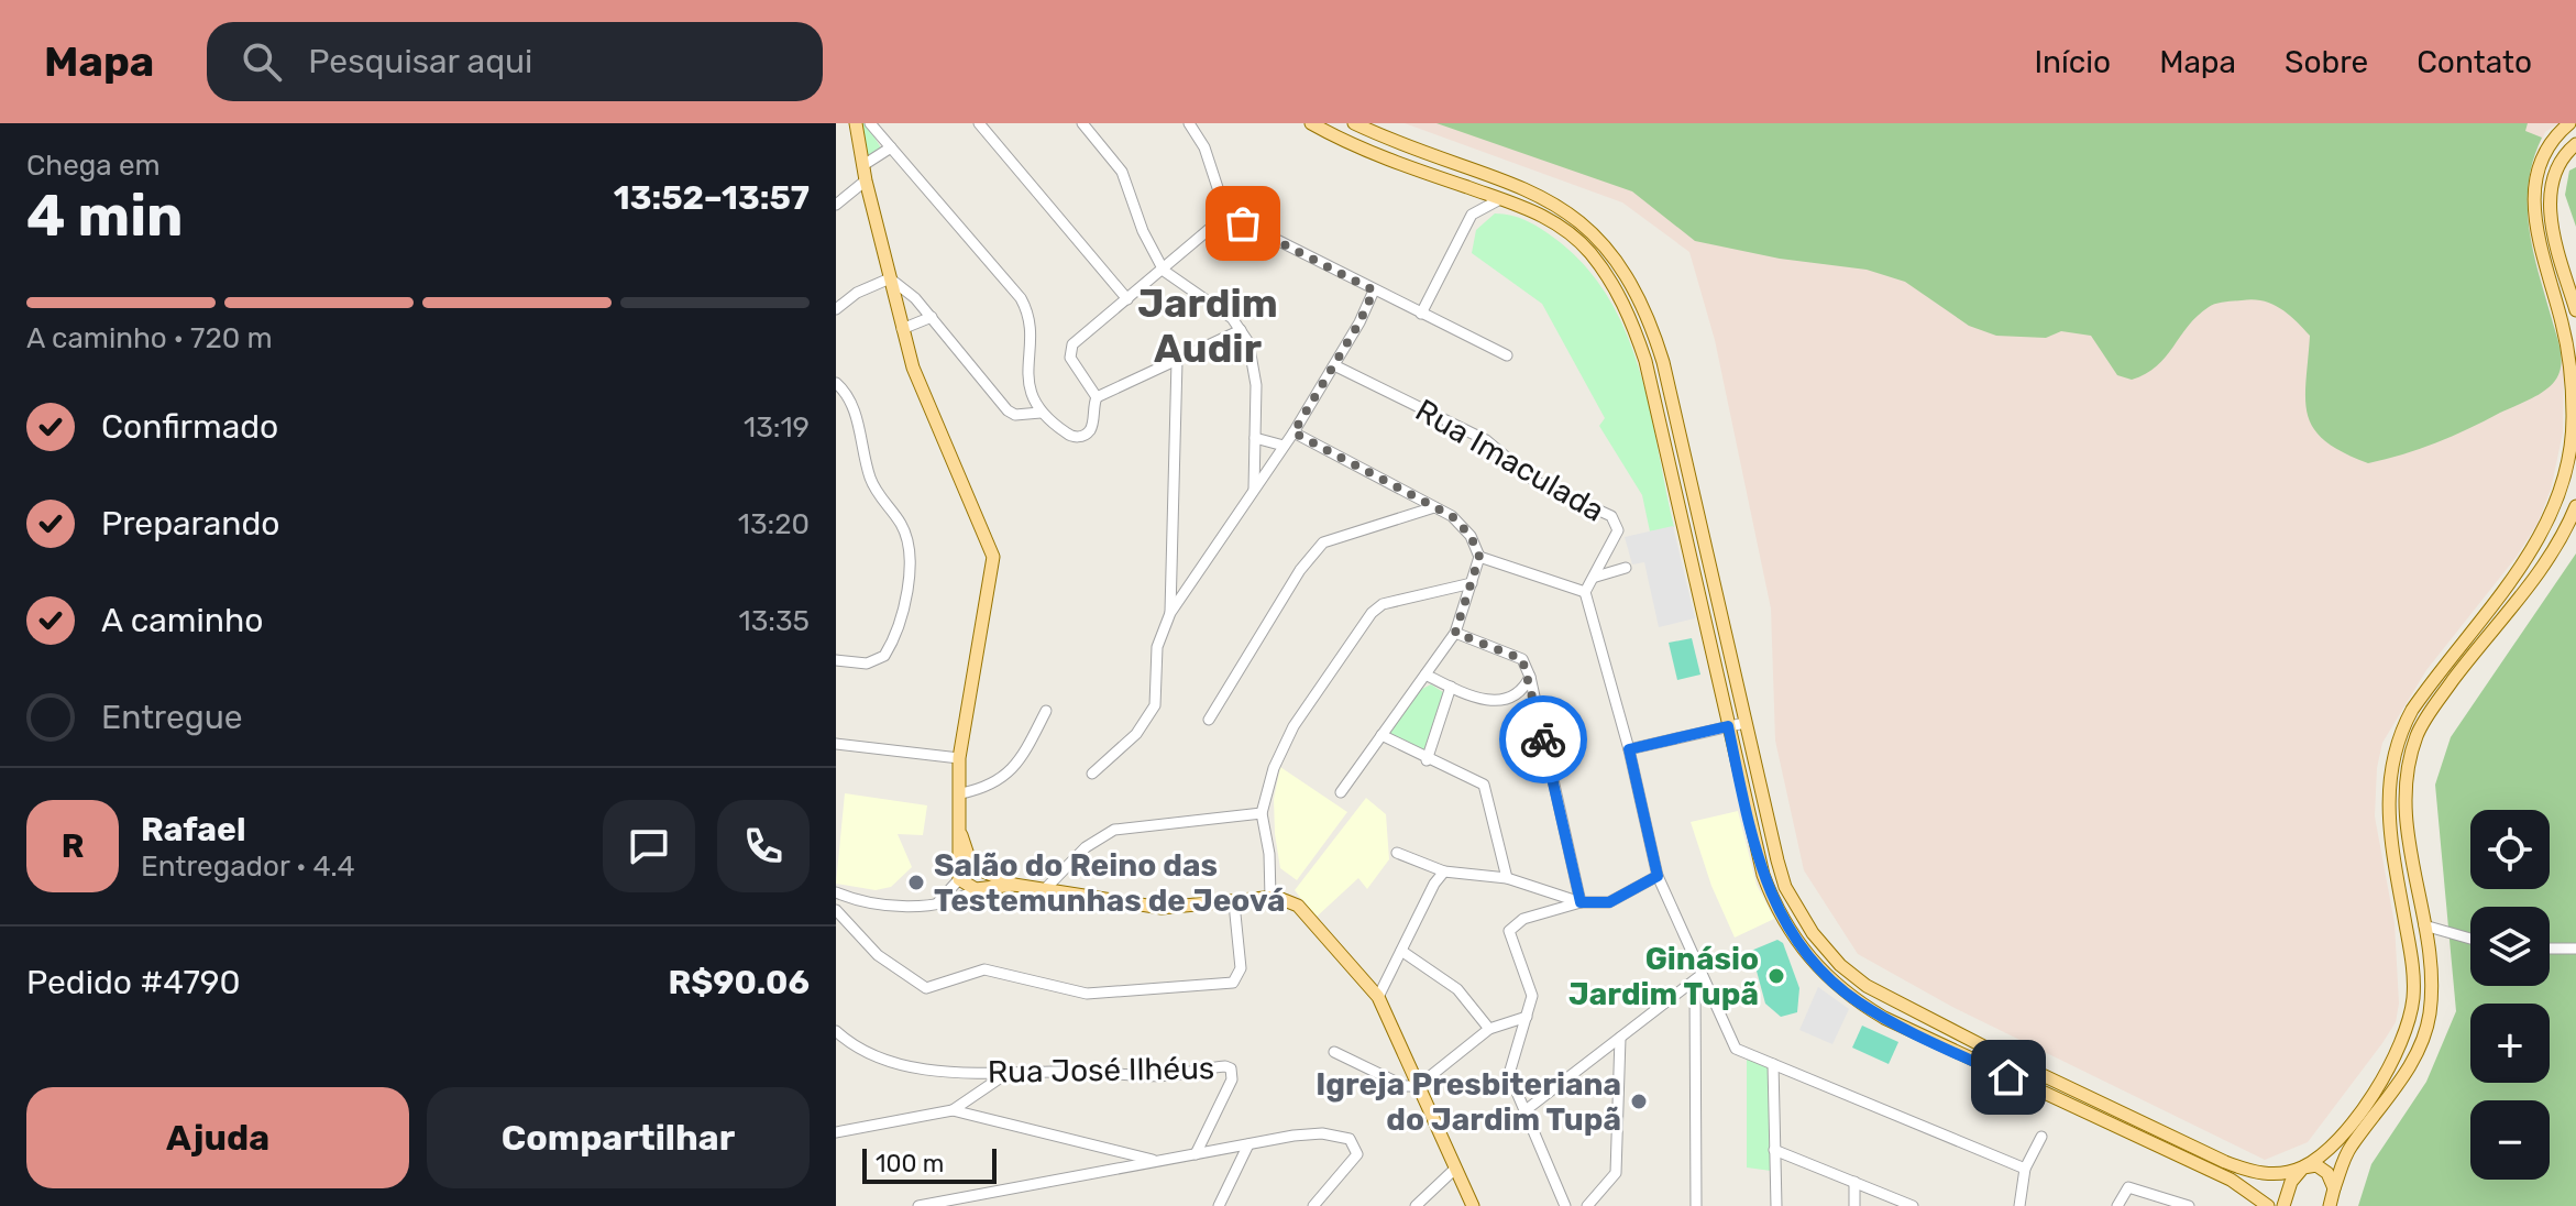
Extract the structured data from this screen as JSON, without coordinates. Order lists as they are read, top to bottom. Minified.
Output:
{"streets":{"street":["Rua Imaculada","Rua José Ilhéus"]},"districts":["Jardim Audir"],"places":["Salão do Reino das Testemunhas de Jeová","Ginásio Jardim Tupã","Igreja Presbiteriana do Jardim Tupã"],"scale_bar":"100 m","page":{"header":"Mapa","search":"Pesquisar aqui","nav":["Início","Mapa","Sobre","Contato"],"heading":["4 min","Chega em","13:52–13:57"],"panel":["Rafael","Entregador · 4.4","Pedido #4790","R$90.06"],"bar":"A caminho · 720 m","list":[["Confirmado","13:19"],["Preparando","13:20"],["A caminho","13:35"],"Entregue"],"round":"R","map_buttons":["+","−"],"buttons":["Ajuda","Compartilhar"],"scale":"100 m"}}
